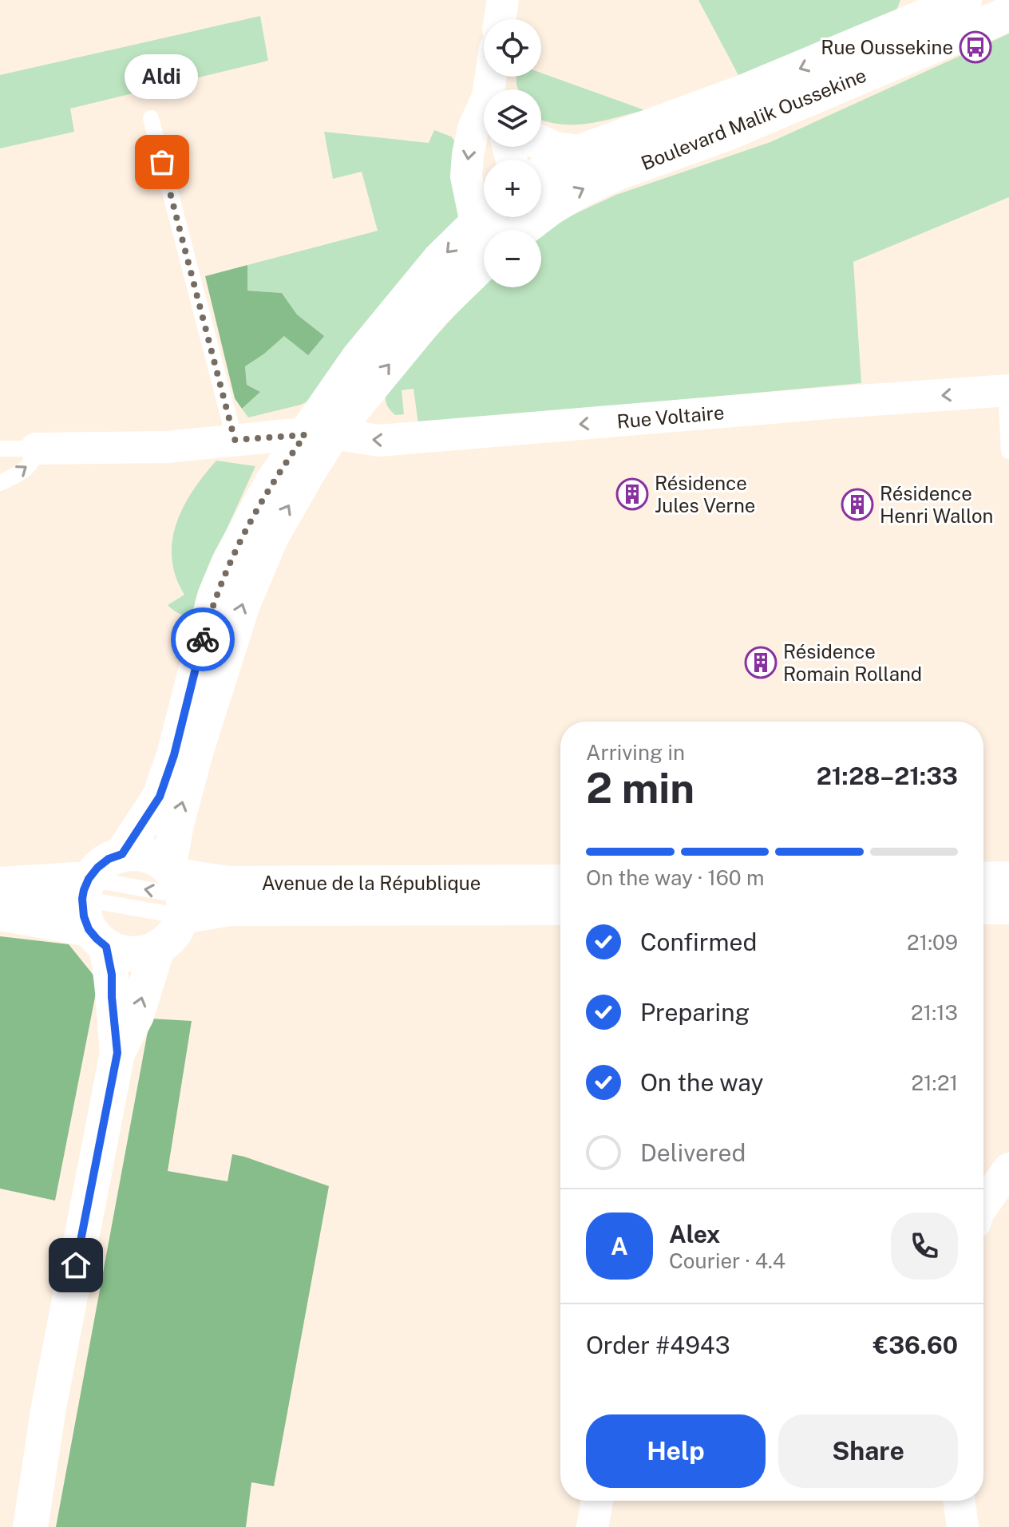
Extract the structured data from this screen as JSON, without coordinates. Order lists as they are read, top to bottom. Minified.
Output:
{"streets":{"main road":["Boulevard Malik Oussekine","Avenue de la République"],"street":["Rue Voltaire"]},"one_way":["Rue Voltaire"],"places":{"bus stop":["Rue Oussekine"],"other":["Aldi"],"building":["Résidence Jules Verne","Résidence Henri Wallon","Résidence Romain Rolland"]},"page":{"map_buttons":["+","−"],"bubble":"Aldi","heading":["2 min","Arriving in","21:28–21:33"],"panel":["Alex","Courier · 4.4","Order #4943","€36.60"],"bar":"On the way · 160 m","list":[["Confirmed","21:09"],["Preparing","21:13"],["On the way","21:21"],"Delivered"],"round":"A","buttons":["Help","Share"]}}
